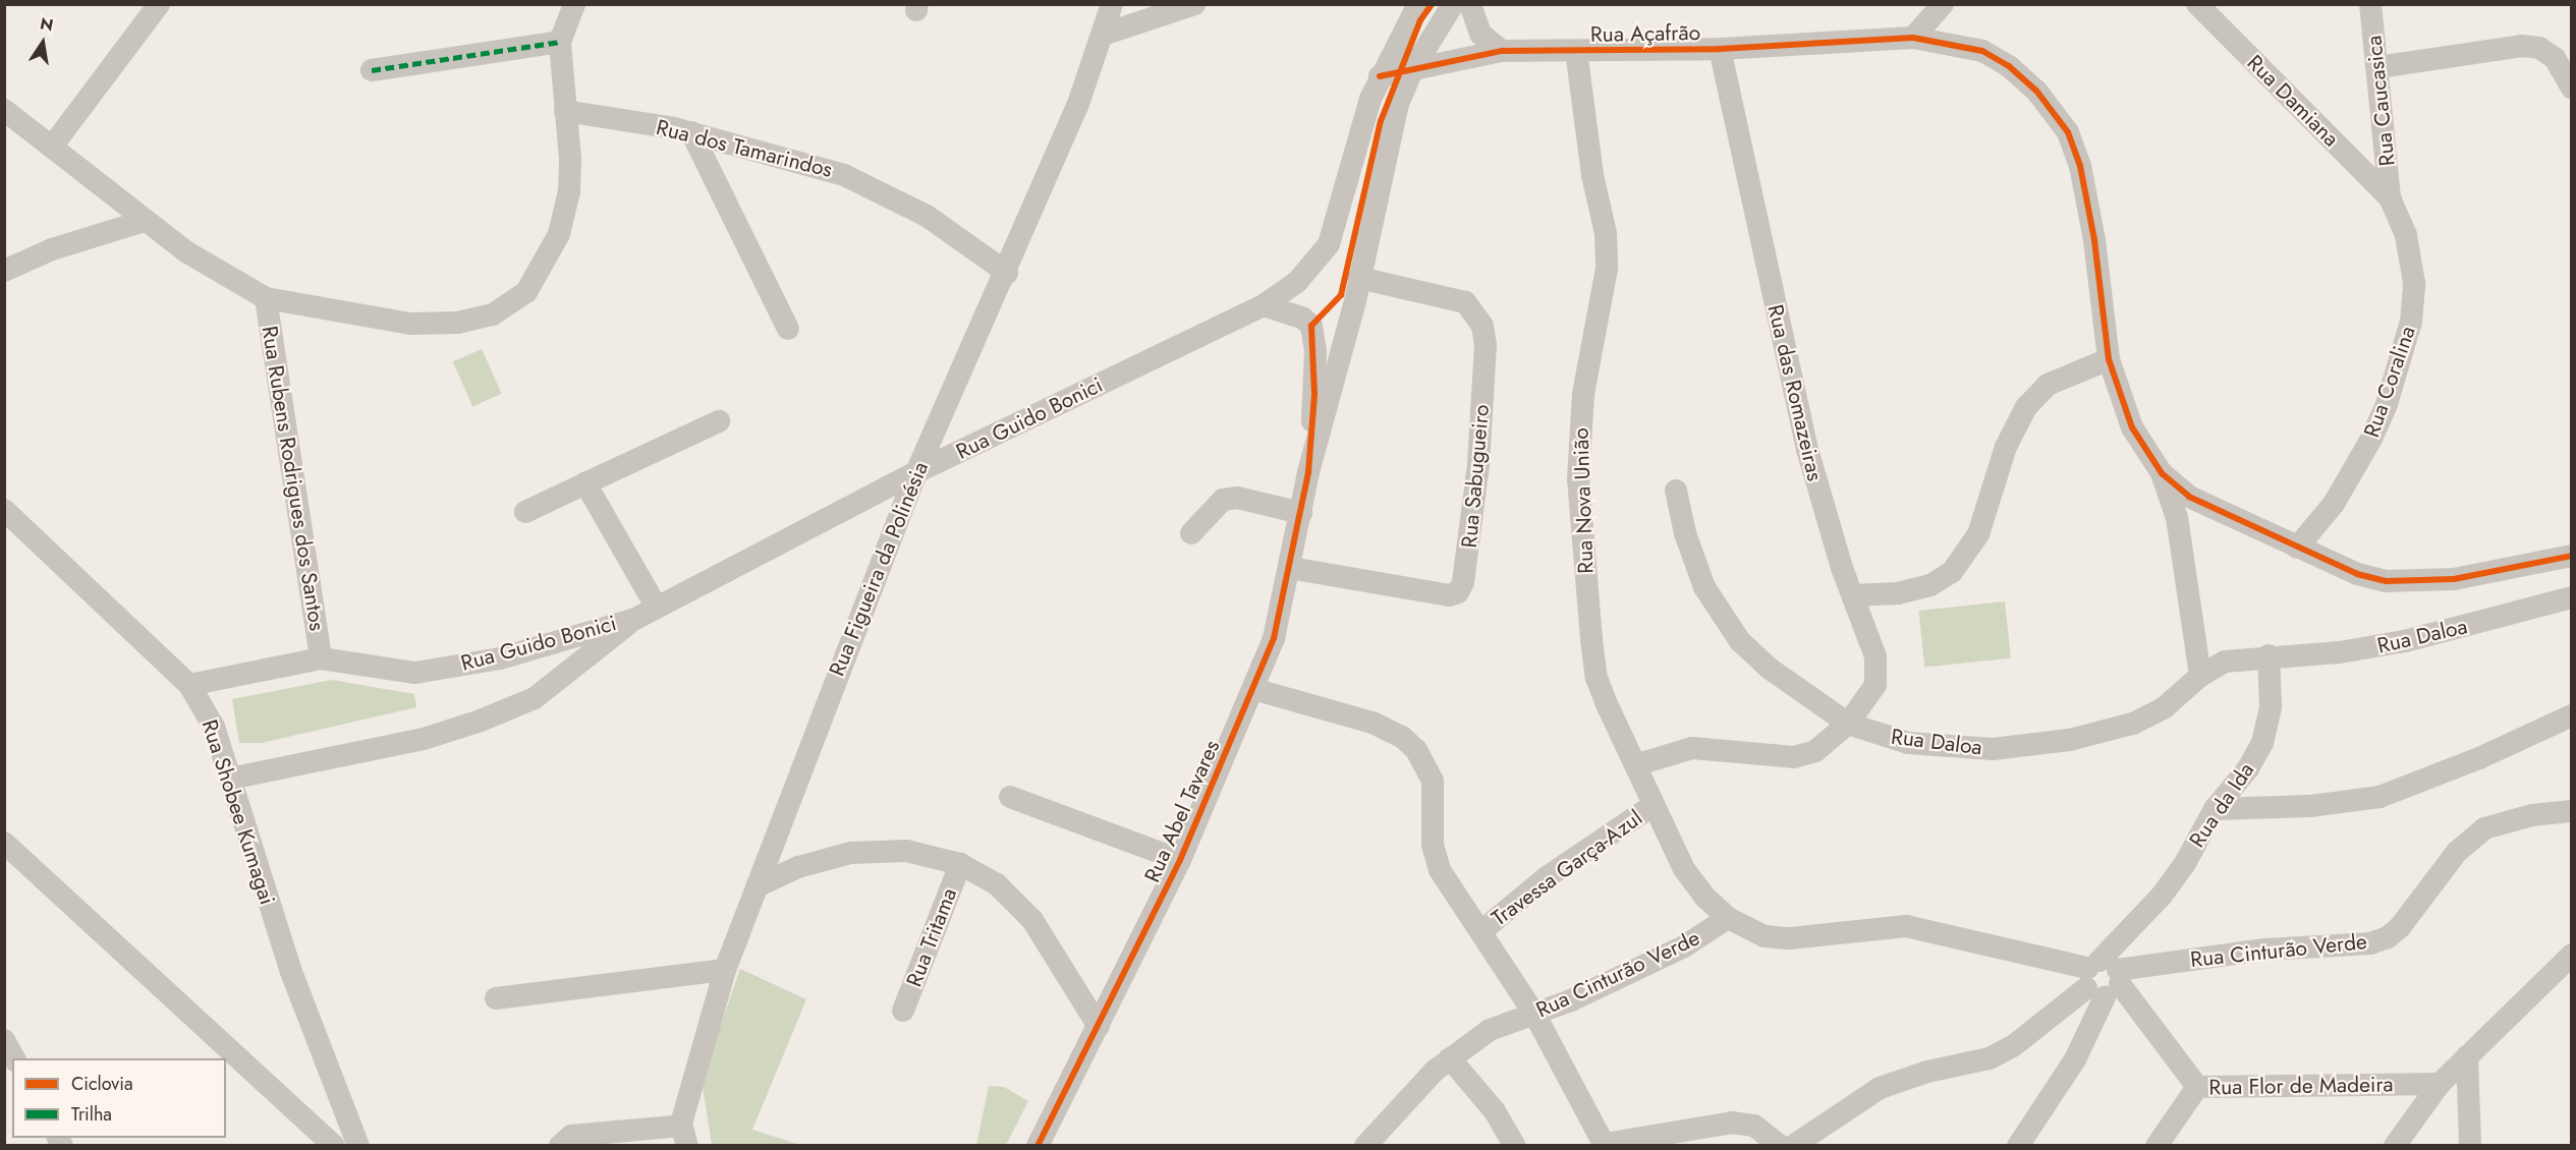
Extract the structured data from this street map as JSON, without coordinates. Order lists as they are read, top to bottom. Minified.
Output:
{"streets":{"street":["Rua Açafrão","Rua Damiana","Rua Caucasica","Rua dos Tamarindos","Rua Coralina","Rua das Romazeiras","Rua Guido Bonici","Rua Sabugueiro","Rua Rubens Rodrigues dos Santos","Rua Nova União","Rua Figueira da Polinésia","Rua Daloa","Rua da Ida","Rua Abel Tavares","Rua Shobee Kumagai","Travessa Garça-Azul","Rua Tritama","Rua Cinturão Verde","Rua Flor de Madeira"]},"crossings":[["Rua Açafrão","Rua das Romazeiras"],["Rua Açafrão","Rua Nova União"],["Rua Açafrão","Rua Abel Tavares"],["Rua Damiana","Rua Caucasica"],["Rua Damiana","Rua Coralina"],["Rua Caucasica","Rua Coralina"],["Rua dos Tamarindos","Rua Figueira da Polinésia"],["Rua das Romazeiras","Rua Nova União"],["Rua das Romazeiras","Rua Daloa"],["Rua Guido Bonici","Rua Rubens Rodrigues dos Santos"],["Rua Guido Bonici","Rua Figueira da Polinésia"],["Rua Guido Bonici","Rua Shobee Kumagai"],["Rua Sabugueiro","Rua Abel Tavares"],["Rua Nova União","Travessa Garça-Azul"],["Rua Nova União","Rua Cinturão Verde"],["Rua Daloa","Rua da Ida"],["Rua da Ida","Rua Cinturão Verde"]],"legend":["Ciclovia","Trilha"],"north":"top"}
